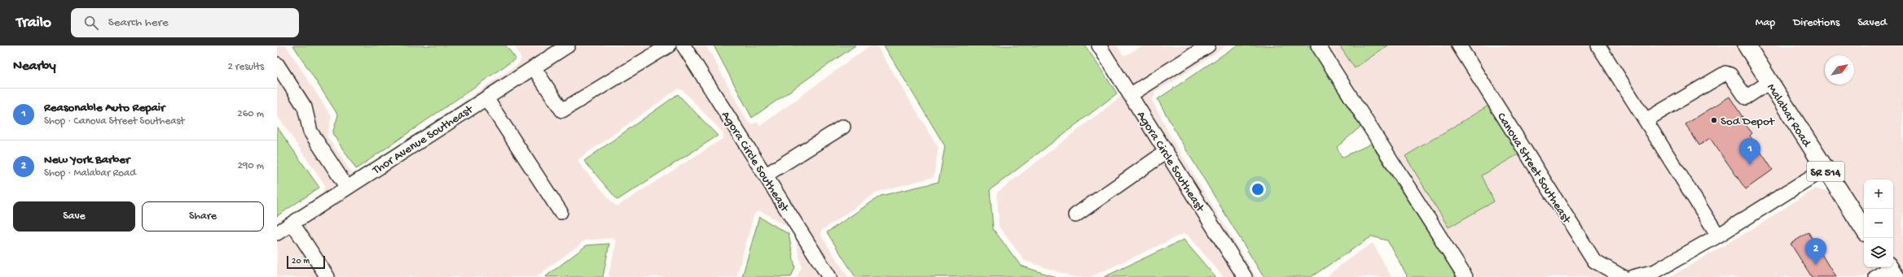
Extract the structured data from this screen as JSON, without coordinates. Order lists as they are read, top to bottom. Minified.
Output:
{"streets":{"main road":["Malabar Road","SR 514"],"street":["Thor Avenue Southeast","Agora Circle Southeast","Canova Street Southeast"]},"places":["Sod Depot"],"scale_bar":"20 m","north":"top right","page":{"header":"Trailo","search":"Search here","nav":["Map","Directions","Saved"],"heading":["Nearby","2 results"],"list":[{"mark":"1","name":"Reasonable Auto Repair","note":"Shop · Canova Street Southeast","value":"260 m"},{"mark":"2","name":"New York Barber","note":"Shop · Malabar Road","value":"290 m"}],"pins":["1","2"],"map_buttons":["+","−"],"buttons":["Save","Share"],"scale":"20 m"}}
